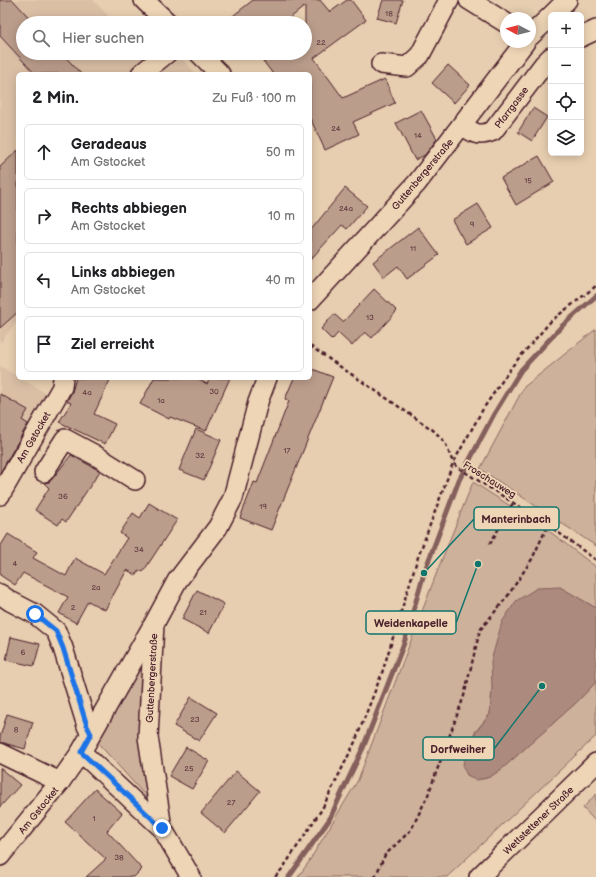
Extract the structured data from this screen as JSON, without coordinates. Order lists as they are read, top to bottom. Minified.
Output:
{"streets":{"street":["Pfarrgasse","Guttenbergerstraße","Am Gstocket","Wettstettener Straße"],"path":["Froschauweg"]},"crossings":[["Pfarrgasse","Guttenbergerstraße"],["Guttenbergerstraße","Am Gstocket"]],"places":["Weidenkapelle","Manterinbach","Dorfweiher"],"house_numbers":["18","22","24","14","15","24a","9","11","13","30","4a","1a","17","32","36","19","34","4","2a","2","21","6","23","8","25","27","1","38"],"north":"left","page":{"map_buttons":["+","−"],"search":"Hier suchen","heading":["2 Min.","Zu Fuß · 100 m"],"list":[["Geradeaus","Am Gstocket","50 m"],["Rechts abbiegen","Am Gstocket","10 m"],["Links abbiegen","Am Gstocket","40 m"],"Ziel erreicht"]}}
